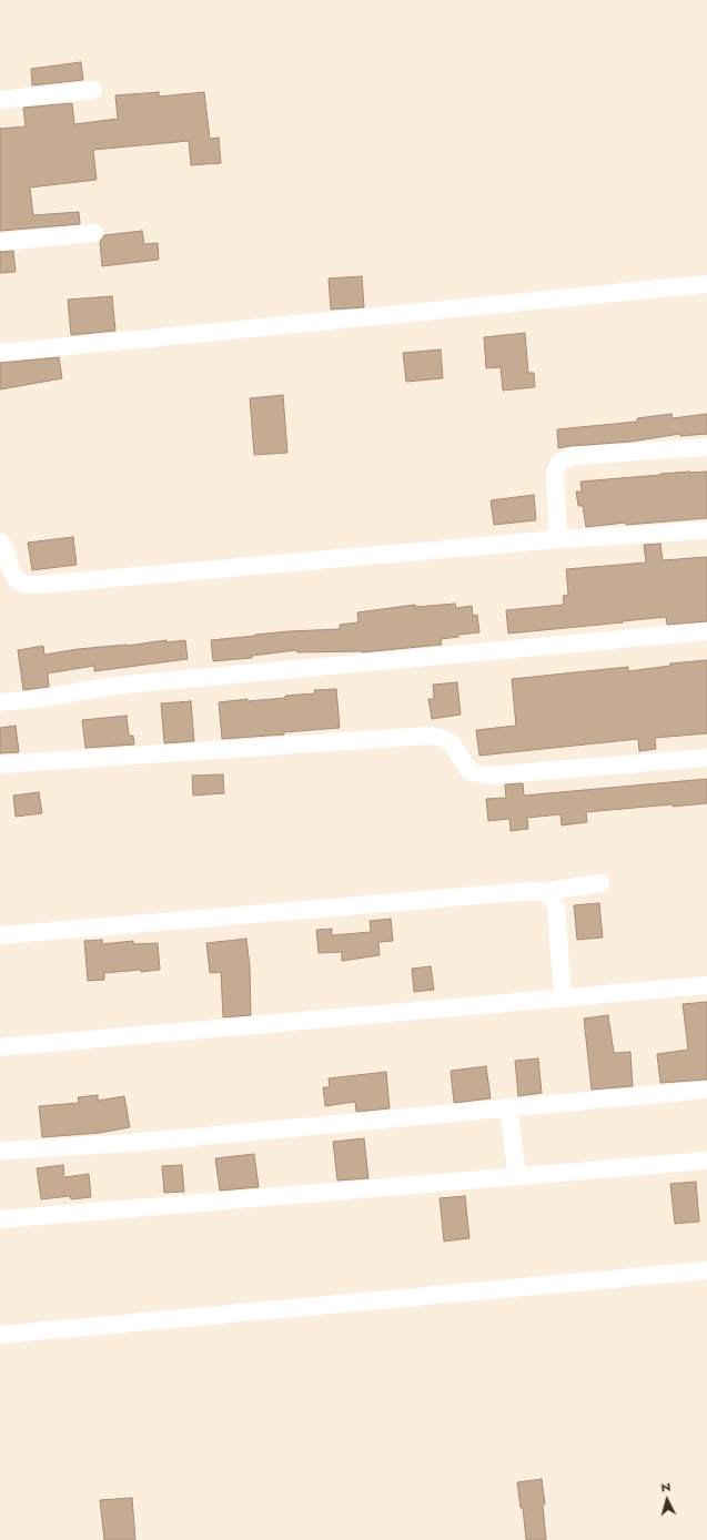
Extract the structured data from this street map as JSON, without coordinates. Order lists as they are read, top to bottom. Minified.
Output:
{"north":"top"}
